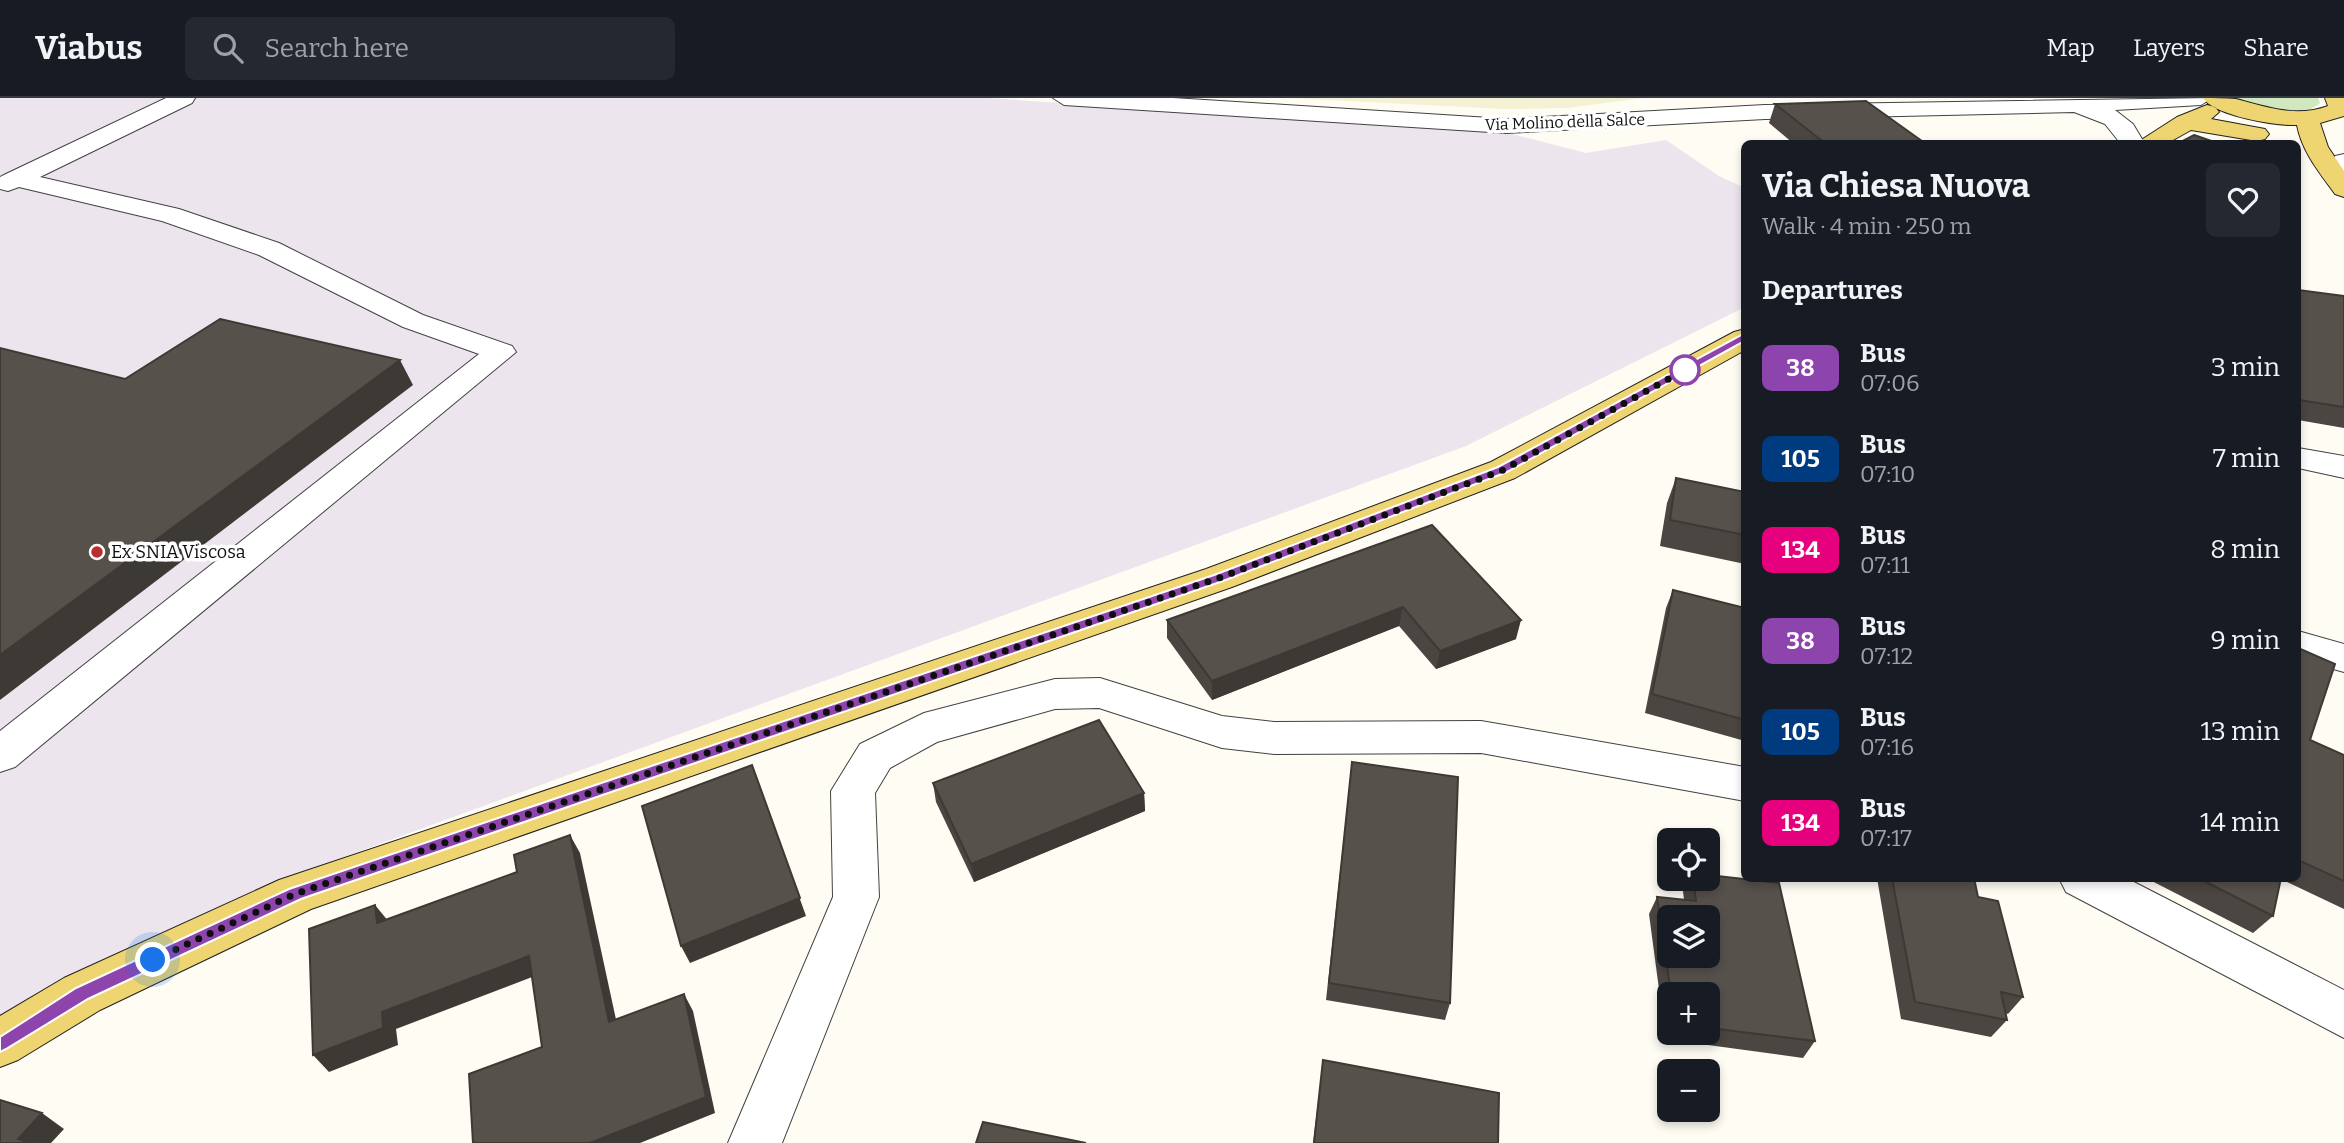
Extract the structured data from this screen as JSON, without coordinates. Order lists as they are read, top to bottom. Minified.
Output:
{"streets":{"street":["Via Molino della Salce"]},"places":["Ex SNIA Viscosa"],"lines":["bus line 38"],"page":{"header":"Viabus","search":"Search here","nav":["Map","Layers","Share"],"heading":[["Via Chiesa Nuova","Walk · 4 min · 250 m"],"Departures"],"list":[{"mark":"38","name":"Bus","note":"07:06","value":"3 min"},{"mark":"105","name":"Bus","note":"07:10","value":"7 min"},{"mark":"134","name":"Bus","note":"07:11","value":"8 min"},{"mark":"38","name":"Bus","note":"07:12","value":"9 min"},{"mark":"105","name":"Bus","note":"07:16","value":"13 min"},{"mark":"134","name":"Bus","note":"07:17","value":"14 min"}],"map_buttons":["+","−"]}}
